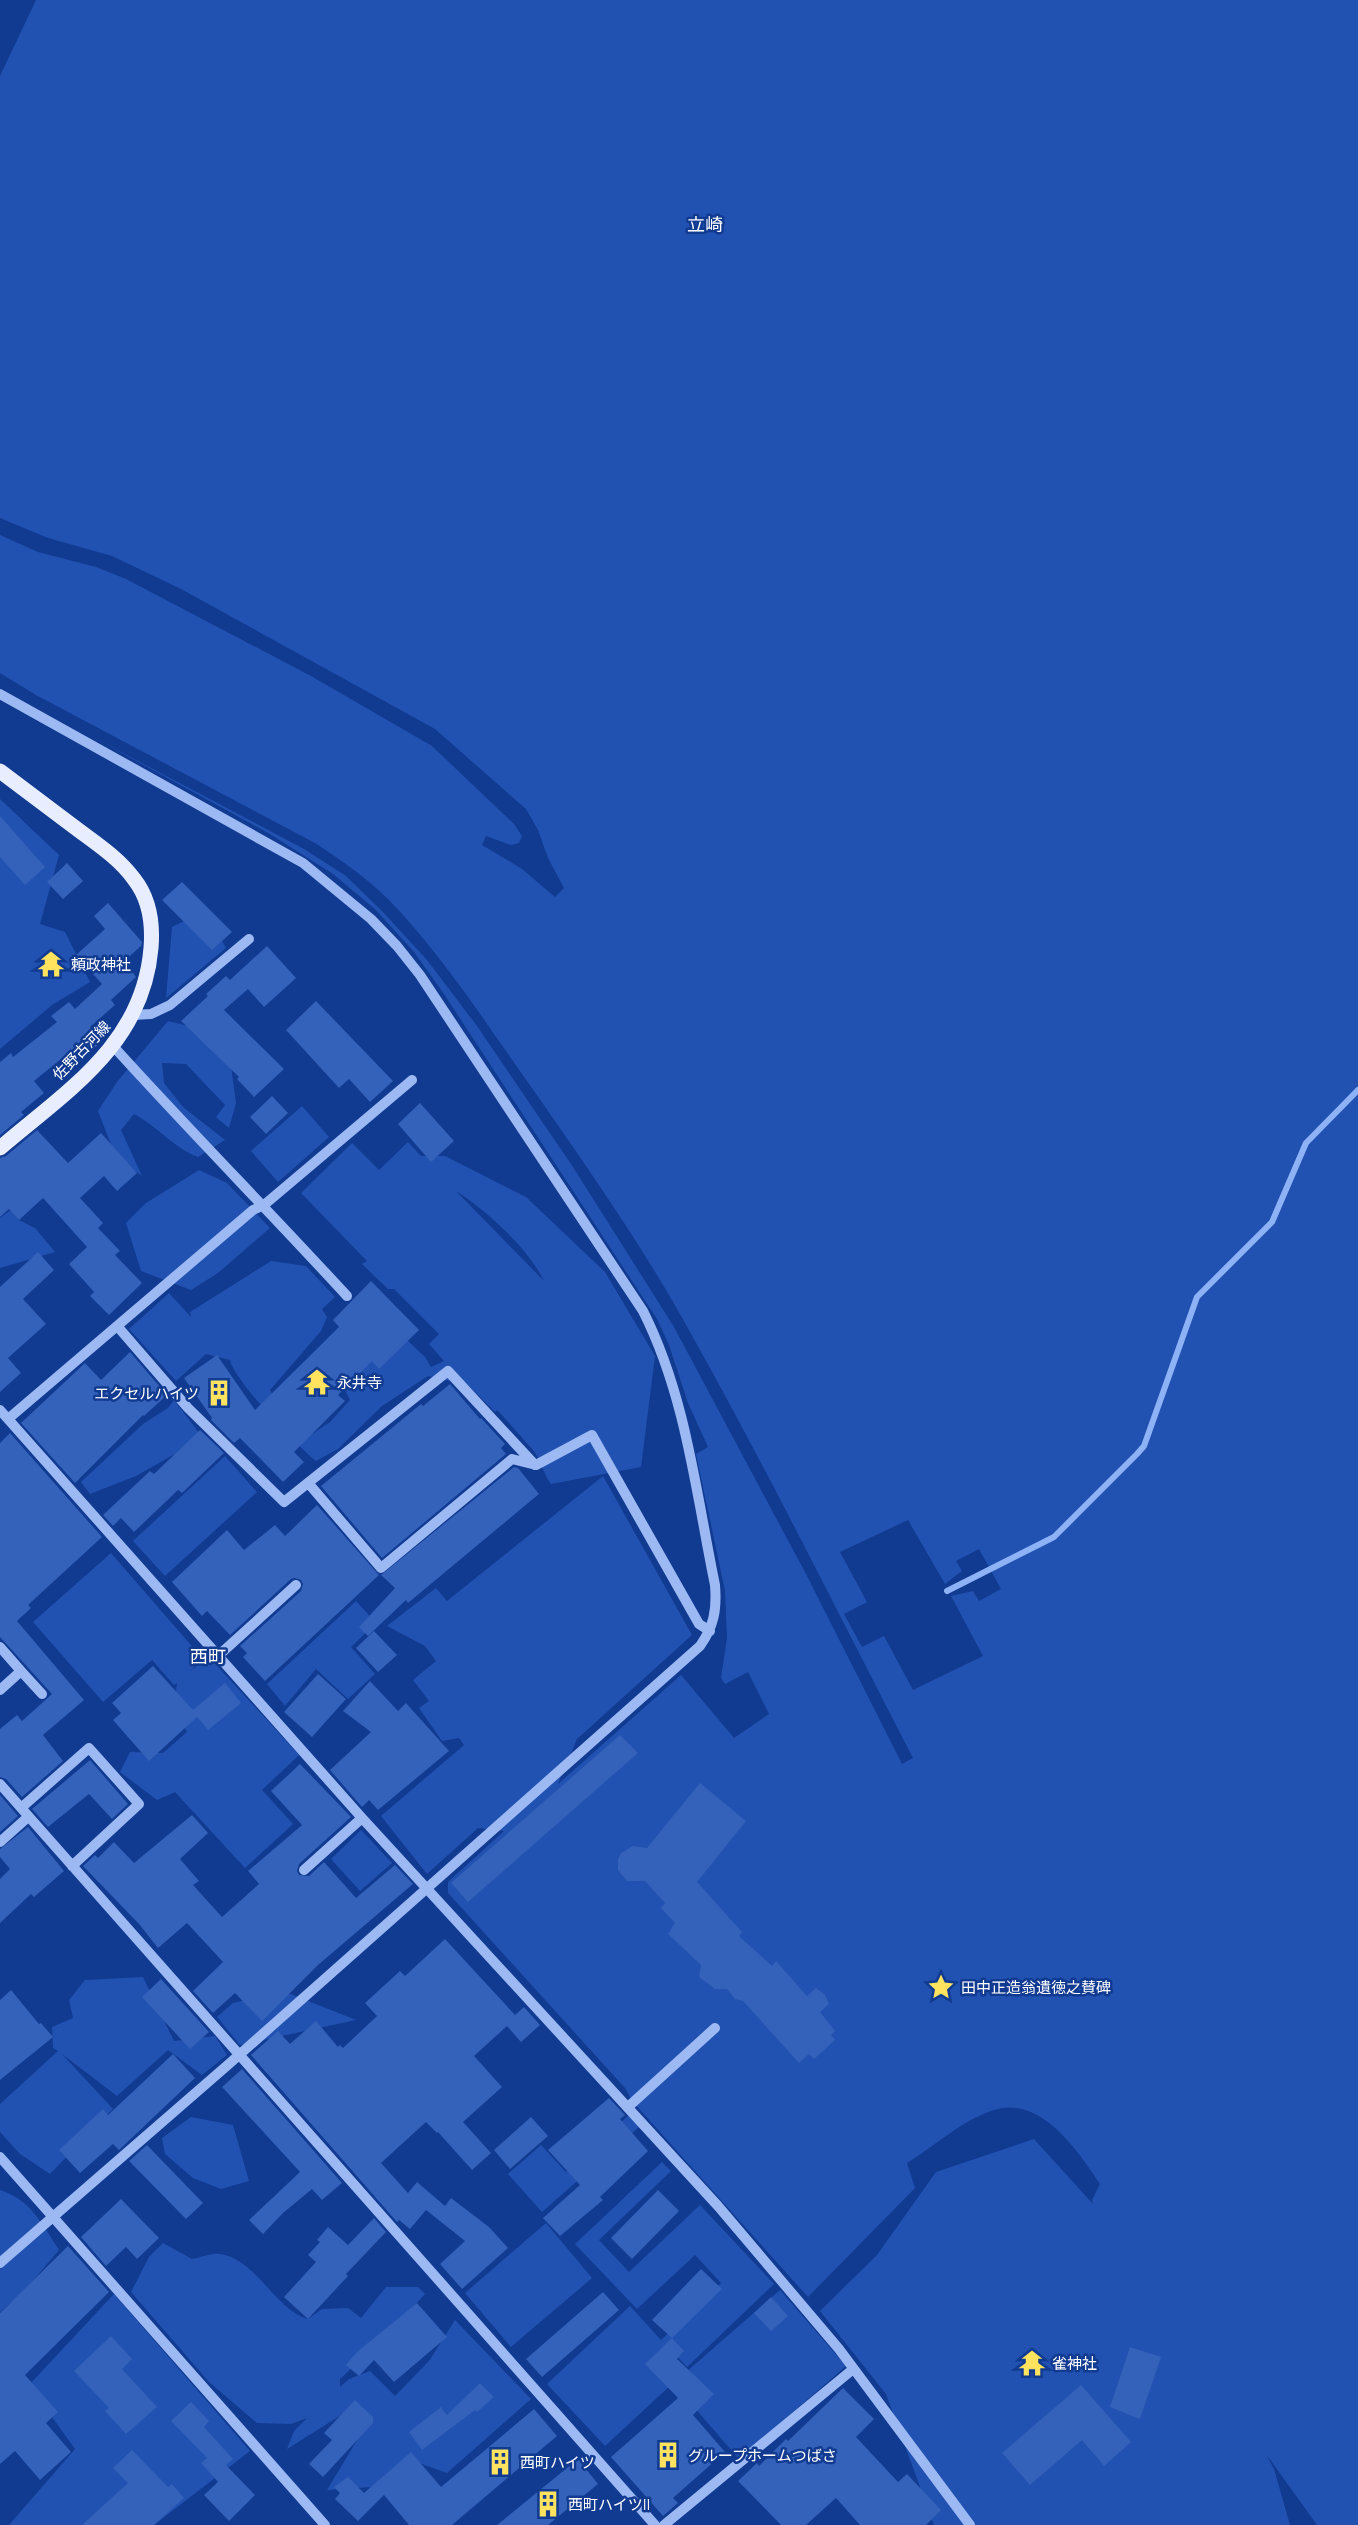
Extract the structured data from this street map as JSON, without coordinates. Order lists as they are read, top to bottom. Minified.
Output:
{"streets":{"main road":["佐野古河線"]},"districts":["立崎","西町"],"places":{"temple":["頼政神社","永井寺","雀神社"],"building":["エクセルハイツ","グループホームつばさ","西町ハイツ","西町ハイツII"],"place":["田中正造翁遺徳之賛碑"]}}
